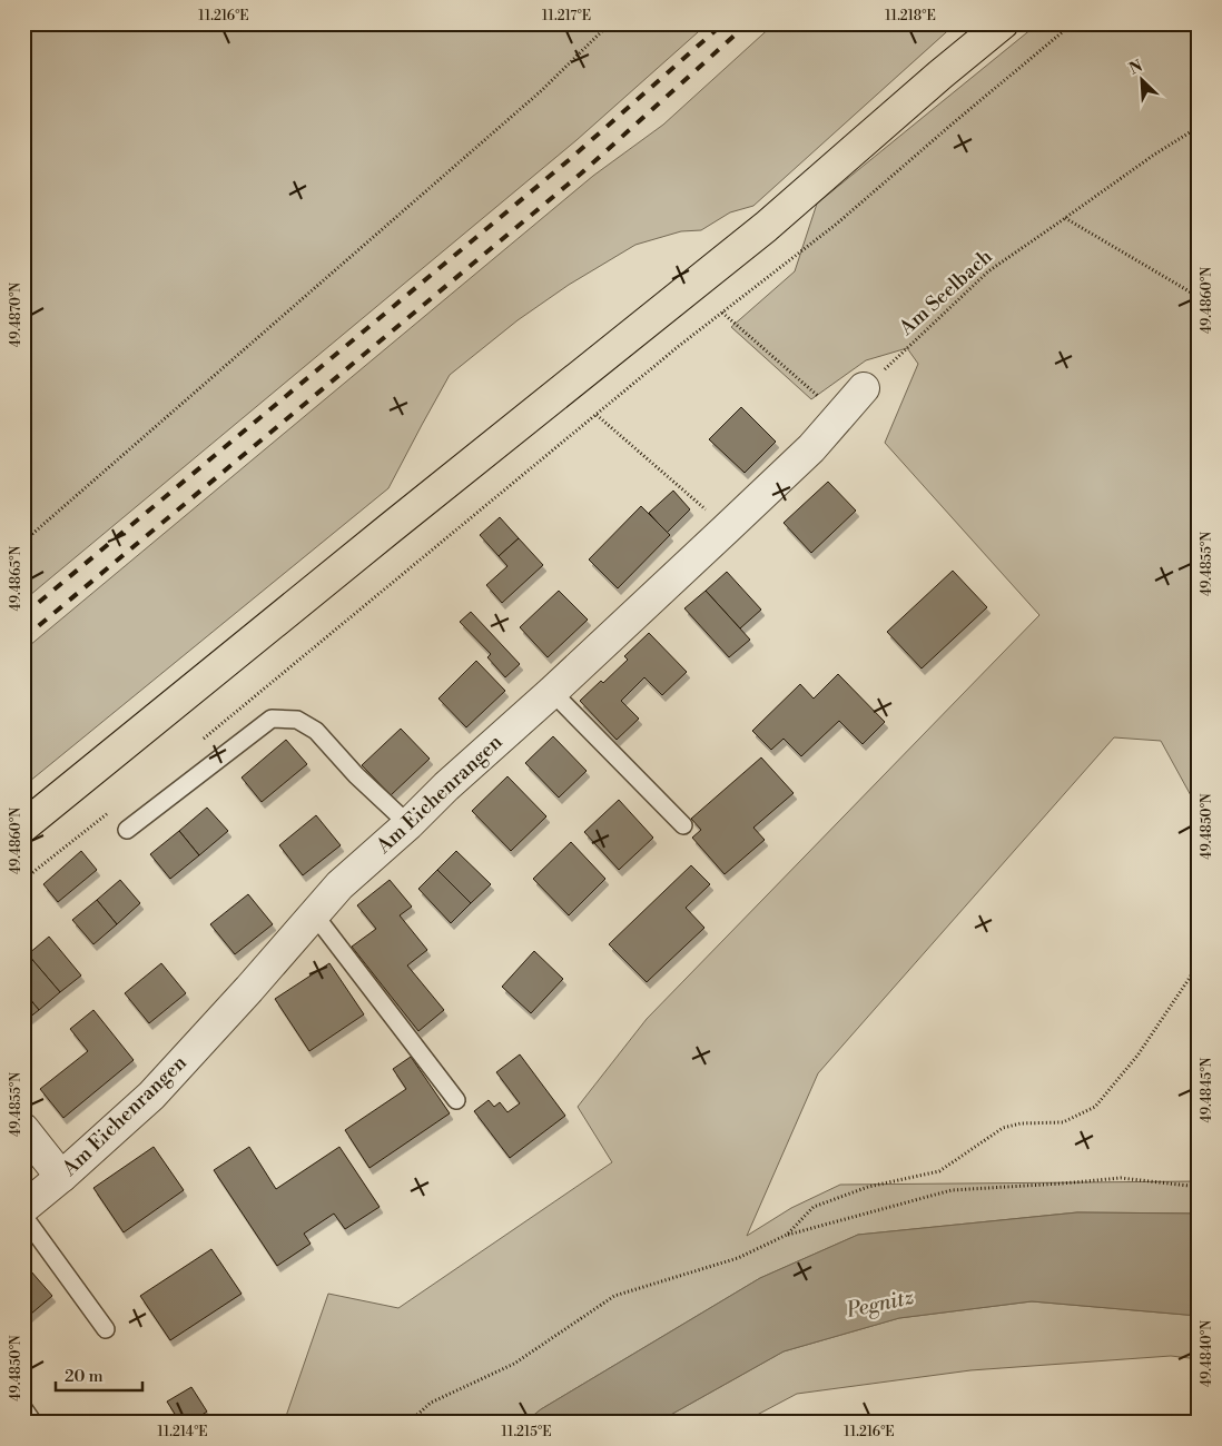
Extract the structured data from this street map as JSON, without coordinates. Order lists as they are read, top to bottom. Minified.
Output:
{"streets":{"street":["Am Eichenrangen"],"path":["Am Seelbach"]},"crossings":[["Am Seelbach","Am Eichenrangen"]],"water":["Pegnitz"],"scale_bar":"20 m","north":"top left","coordinates":["11.216°E","11.217°E","11.218°E","49.4860°N","49.4870°N","49.4855°N","49.4865°N","49.4850°N","49.4845°N","49.4840°N","11.214°E","11.215°E"]}
